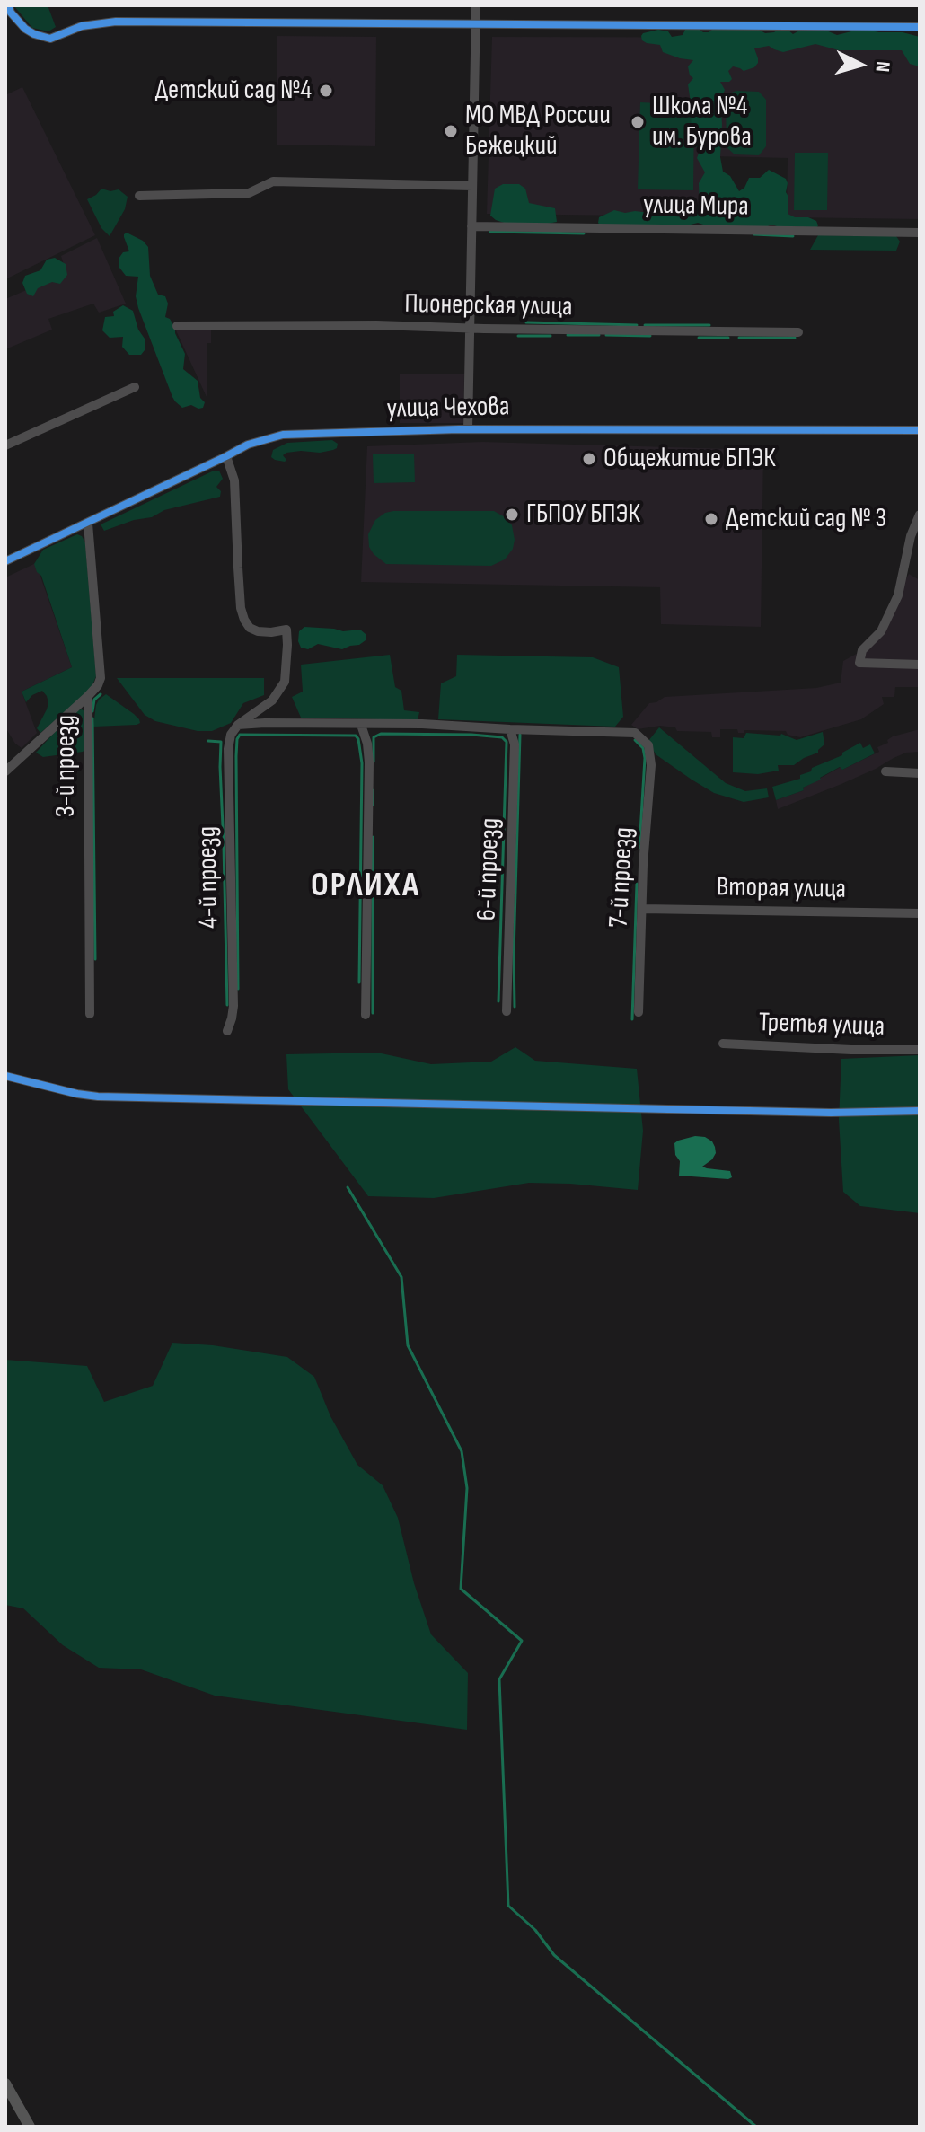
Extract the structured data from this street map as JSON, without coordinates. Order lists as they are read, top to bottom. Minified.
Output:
{"streets":{"street":["улица Мира","Пионерская улица","улица Чехова","3-й проезд","6-й проезд","4-й проезд","7-й проезд","Вторая улица","Третья улица"]},"crossings":[["улица Чехова","3-й проезд"],["6-й проезд","7-й проезд"],["7-й проезд","Вторая улица"]],"districts":["ОРЛИХА"],"places":["Детский сад №4","Школа №4 им. Бурова","МО МВД России Бежецкий","Общежитие БПЭК","ГБПОУ БПЭК","Детский сад № 3"],"north":"right"}
